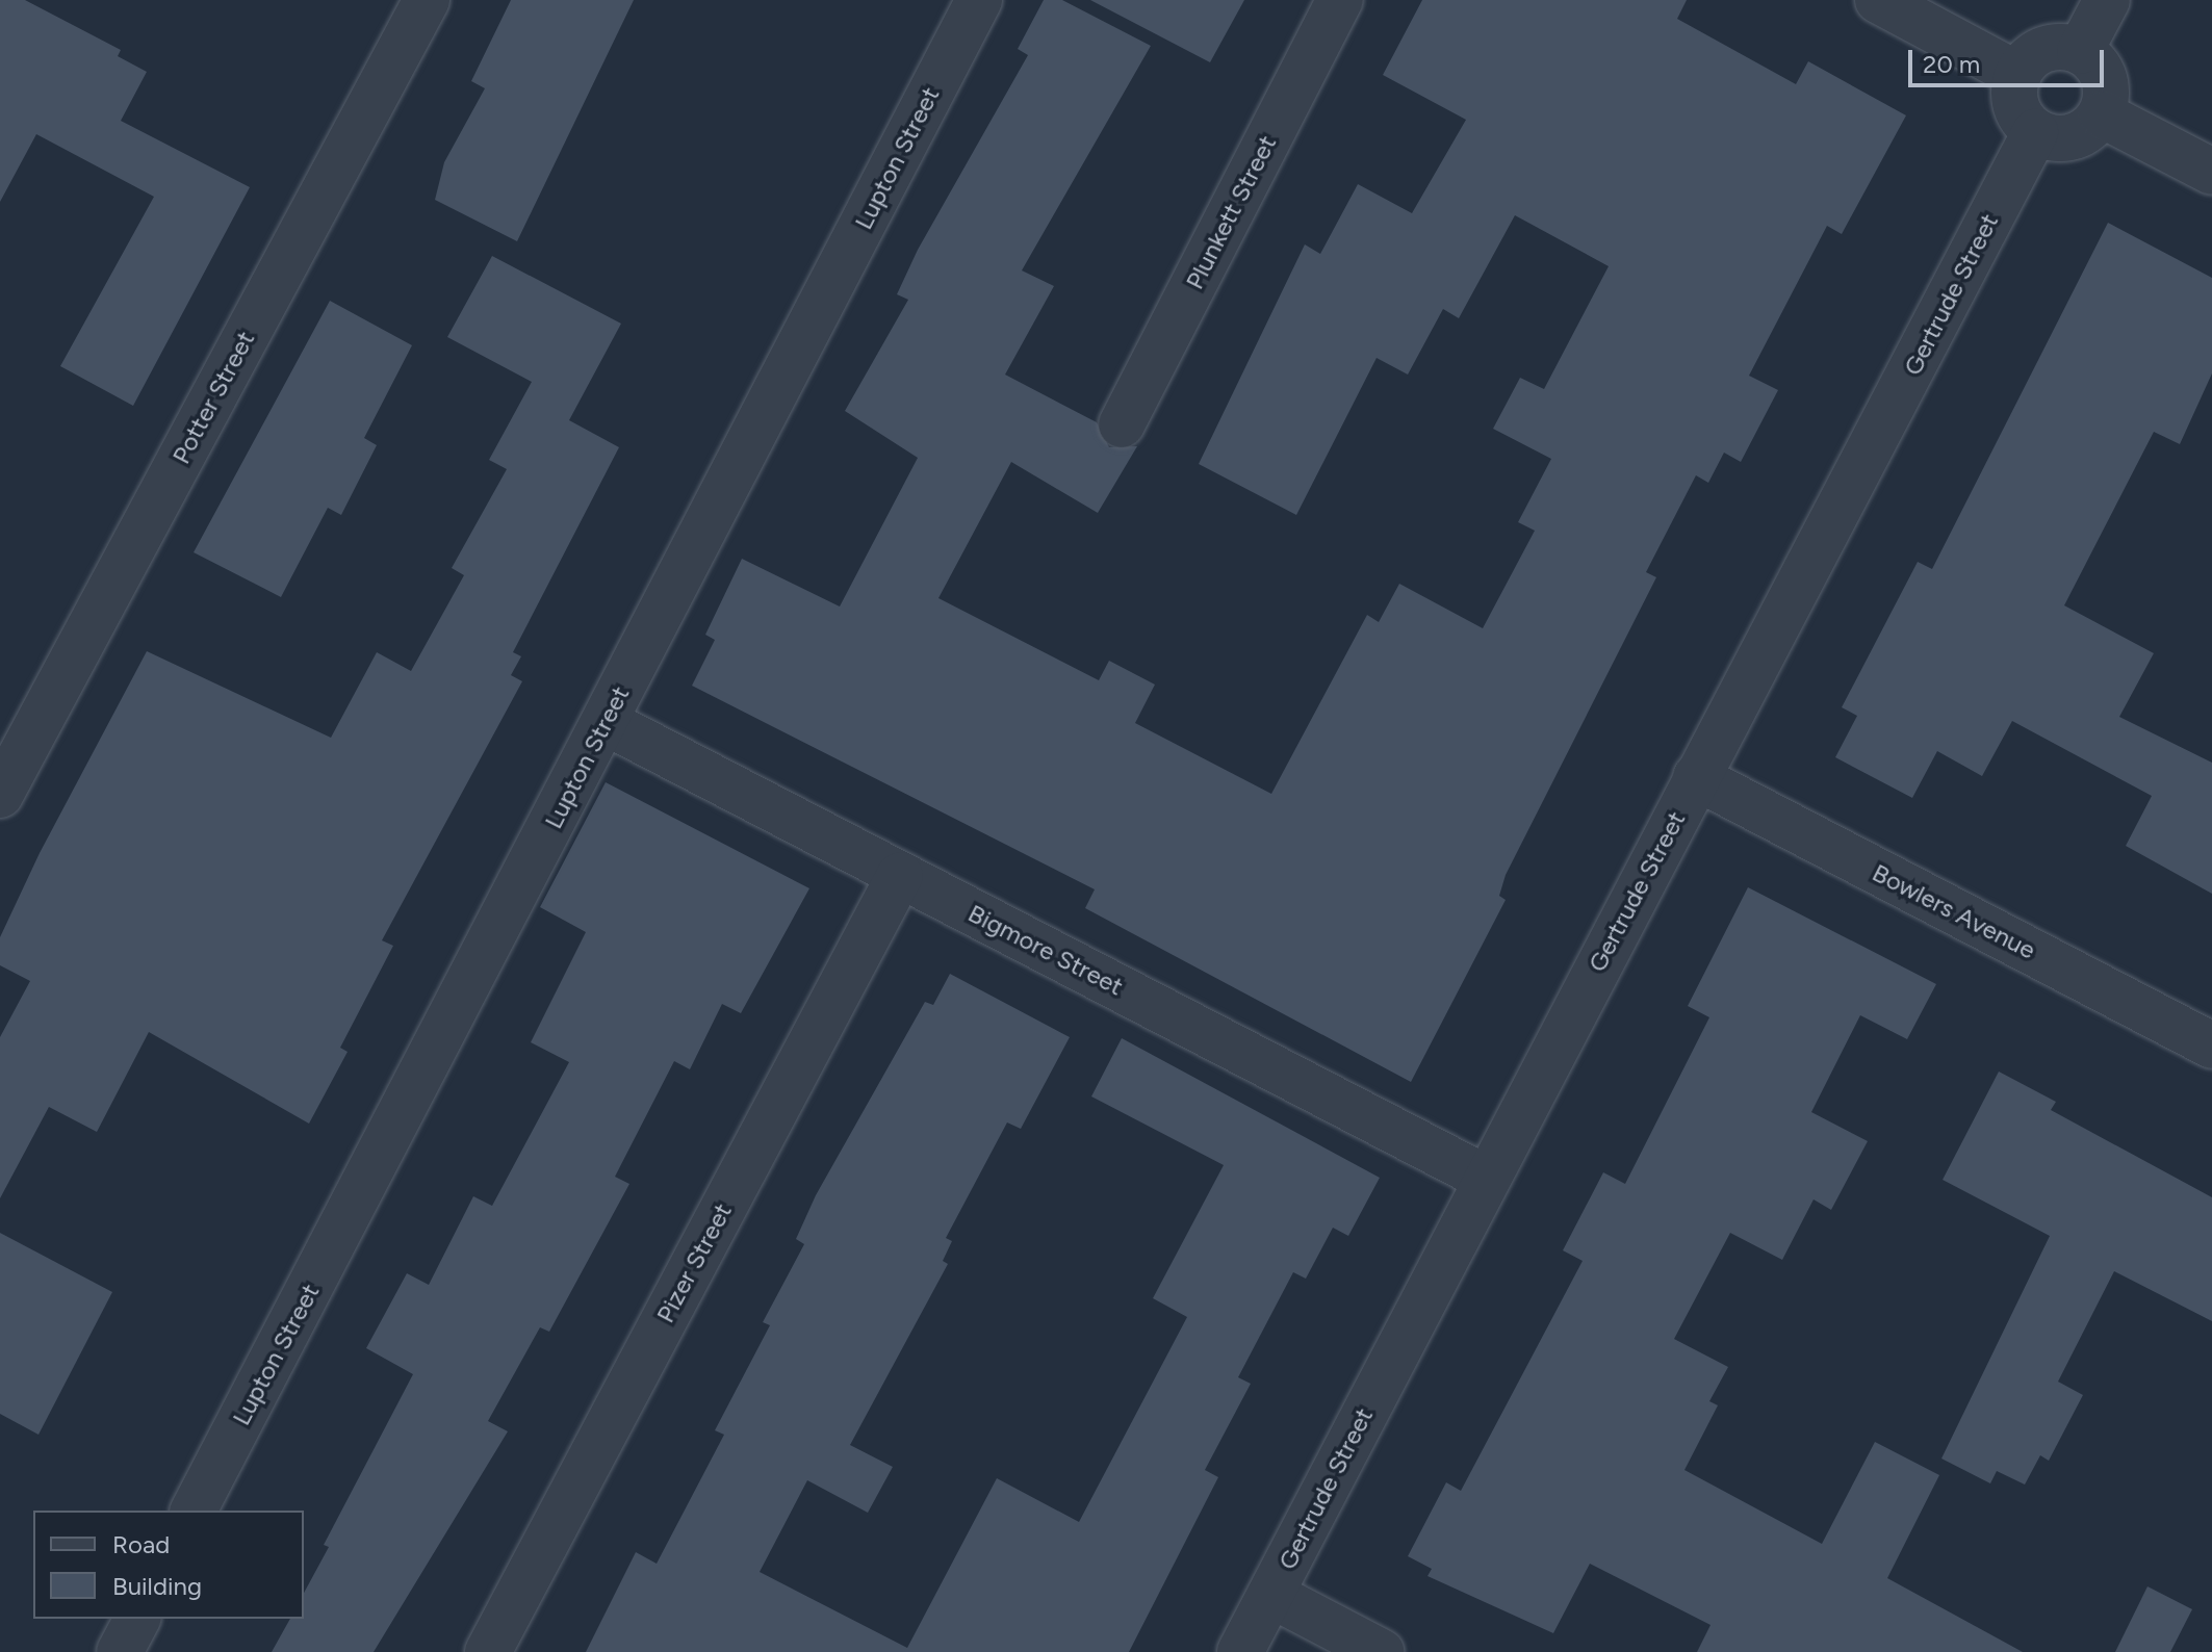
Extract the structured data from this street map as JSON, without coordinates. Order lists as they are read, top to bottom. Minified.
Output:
{"streets":{"street":["Lupton Street","Plunkett Street","Gertrude Street","Potter Street","Bowlers Avenue","Bigmore Street","Pizer Street"]},"crossings":[["Lupton Street","Bigmore Street"],["Gertrude Street","Bowlers Avenue"],["Gertrude Street","Bigmore Street"],["Bigmore Street","Pizer Street"]],"legend":["Road","Building"],"scale_bar":"20 m"}
